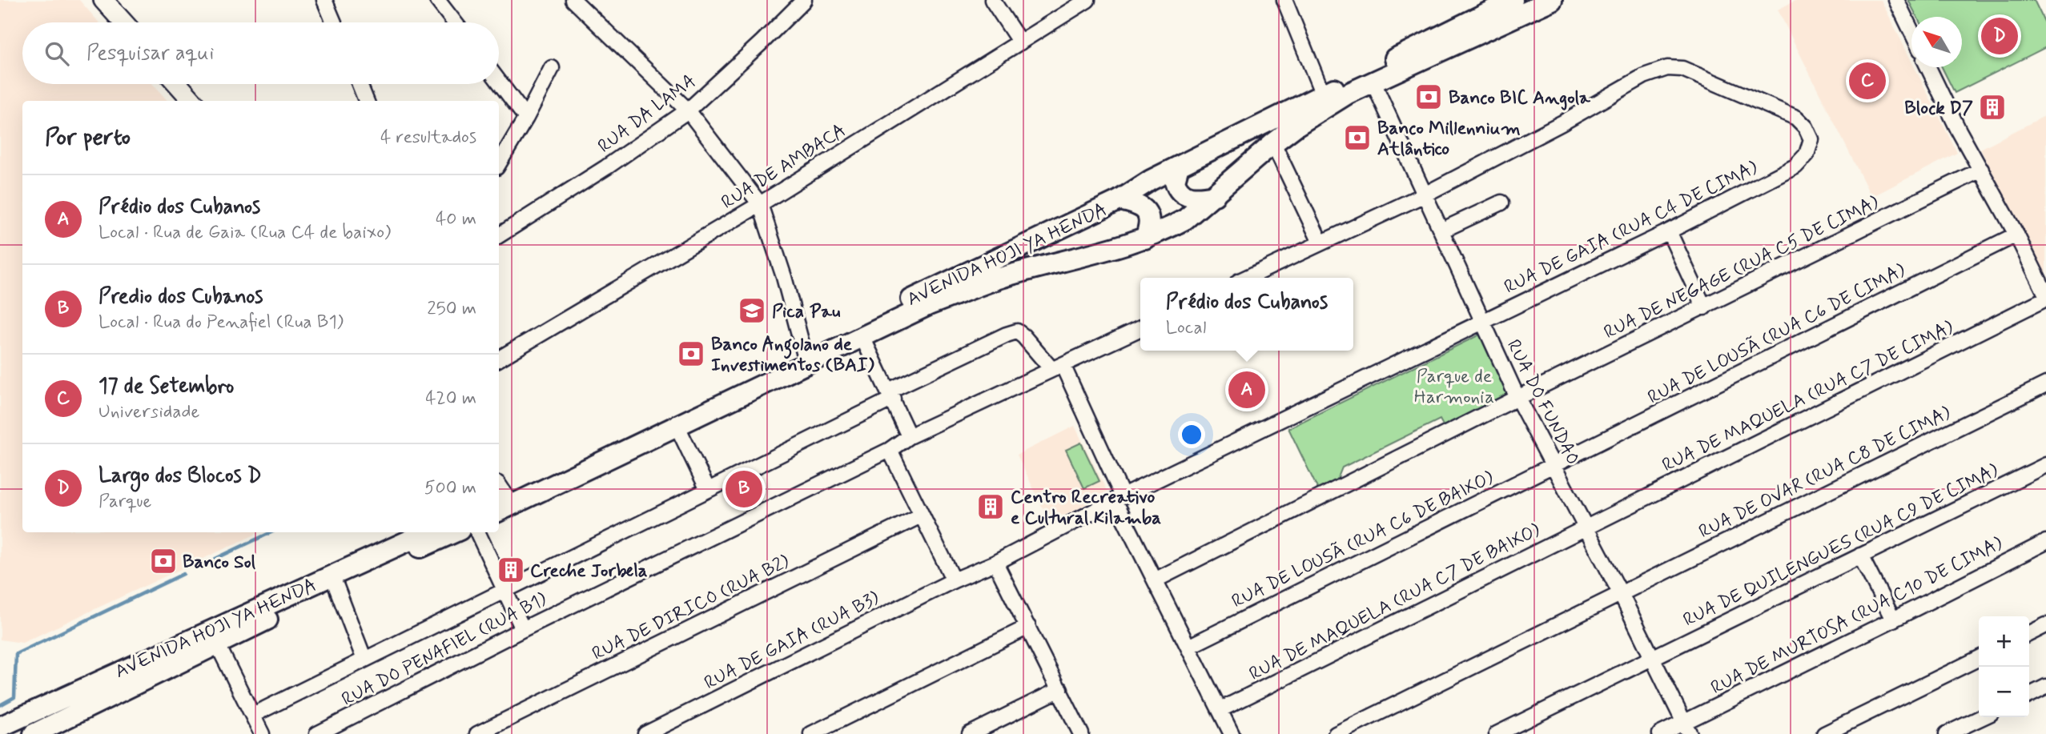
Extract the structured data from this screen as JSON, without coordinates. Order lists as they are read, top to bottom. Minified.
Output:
{"streets":{"main road":["AVENIDA HOJI YA HENDA"],"street":["RUA DA LAMA","RUA DE AMBACA","RUA DE GAIA (RUA C4 DE CIMA)","RUA DE NEGAGE (RUA C5 DE CIMA)","RUA DE LOUSÃ (RUA C6 DE CIMA)","RUA DE MAQUELA (RUA C7 DE CIMA)","RUA DO FUNDAO","RUA DE OVAR (RUA C8 DE CIMA)","RUA DE LOUSÃ (RUA C6 DE BAIXO)","RUA DE QUILENGUES (RUA C9 DE CIMA)","RUA DE MAQUELA (RUA C7 DE BAIXO)","RUA DE DIRICO (RUA B2)","RUA DE MURTOSA (RUA C10 DE CIMA)","RUA DE GAIA (RUA B3)","RUA DO PENAFIEL (RUA B1)"]},"crossings":[["RUA DE GAIA (RUA C4 DE CIMA)","RUA DO FUNDAO"],["RUA DE GAIA (RUA C4 DE CIMA)","RUA DE GAIA (RUA B3)"],["AVENIDA HOJI YA HENDA","RUA DO FUNDAO"],["RUA DE NEGAGE (RUA C5 DE CIMA)","RUA DO FUNDAO"],["RUA DE LOUSÃ (RUA C6 DE CIMA)","RUA DO FUNDAO"],["RUA DE LOUSÃ (RUA C6 DE CIMA)","RUA DE LOUSÃ (RUA C6 DE BAIXO)"],["RUA DE MAQUELA (RUA C7 DE CIMA)","RUA DO FUNDAO"],["RUA DE MAQUELA (RUA C7 DE CIMA)","RUA DE MAQUELA (RUA C7 DE BAIXO)"],["RUA DO FUNDAO","RUA DE OVAR (RUA C8 DE CIMA)"],["RUA DO FUNDAO","RUA DE LOUSÃ (RUA C6 DE BAIXO)"],["RUA DO FUNDAO","RUA DE QUILENGUES (RUA C9 DE CIMA)"],["RUA DO FUNDAO","RUA DE MAQUELA (RUA C7 DE BAIXO)"],["RUA DO FUNDAO","RUA DE MURTOSA (RUA C10 DE CIMA)"]],"parks":["Parque de Harmonia"],"places":{"bank":["Banco BIC Angola","Banco Millennium Atlântico","Banco Angolano de Investimentos (BAI)","Banco Sol"],"building":["Block D7","Centro Recreativo e Cultural Kilamba","Creche Jorbela"],"school or university":["Pica Pau"]},"north":"top left","page":{"pins":["D","C","A","B"],"search":"Pesquisar aqui","heading":["Por perto","4 resultados"],"list":[{"mark":"A","name":"Prédio dos Cubanos","note":"Local · Rua de Gaia (Rua C4 de baixo)","value":"40 m"},{"mark":"B","name":"Predio dos Cubanos","note":"Local · Rua do Penafiel (Rua B1)","value":"250 m"},{"mark":"C","name":"17 de Setembro","note":"Universidade","value":"420 m"},{"mark":"D","name":"Largo dos Blocos D","note":"Parque","value":"500 m"}],"popup":["Prédio dos Cubanos","Local"],"map_buttons":["+","−"]}}
